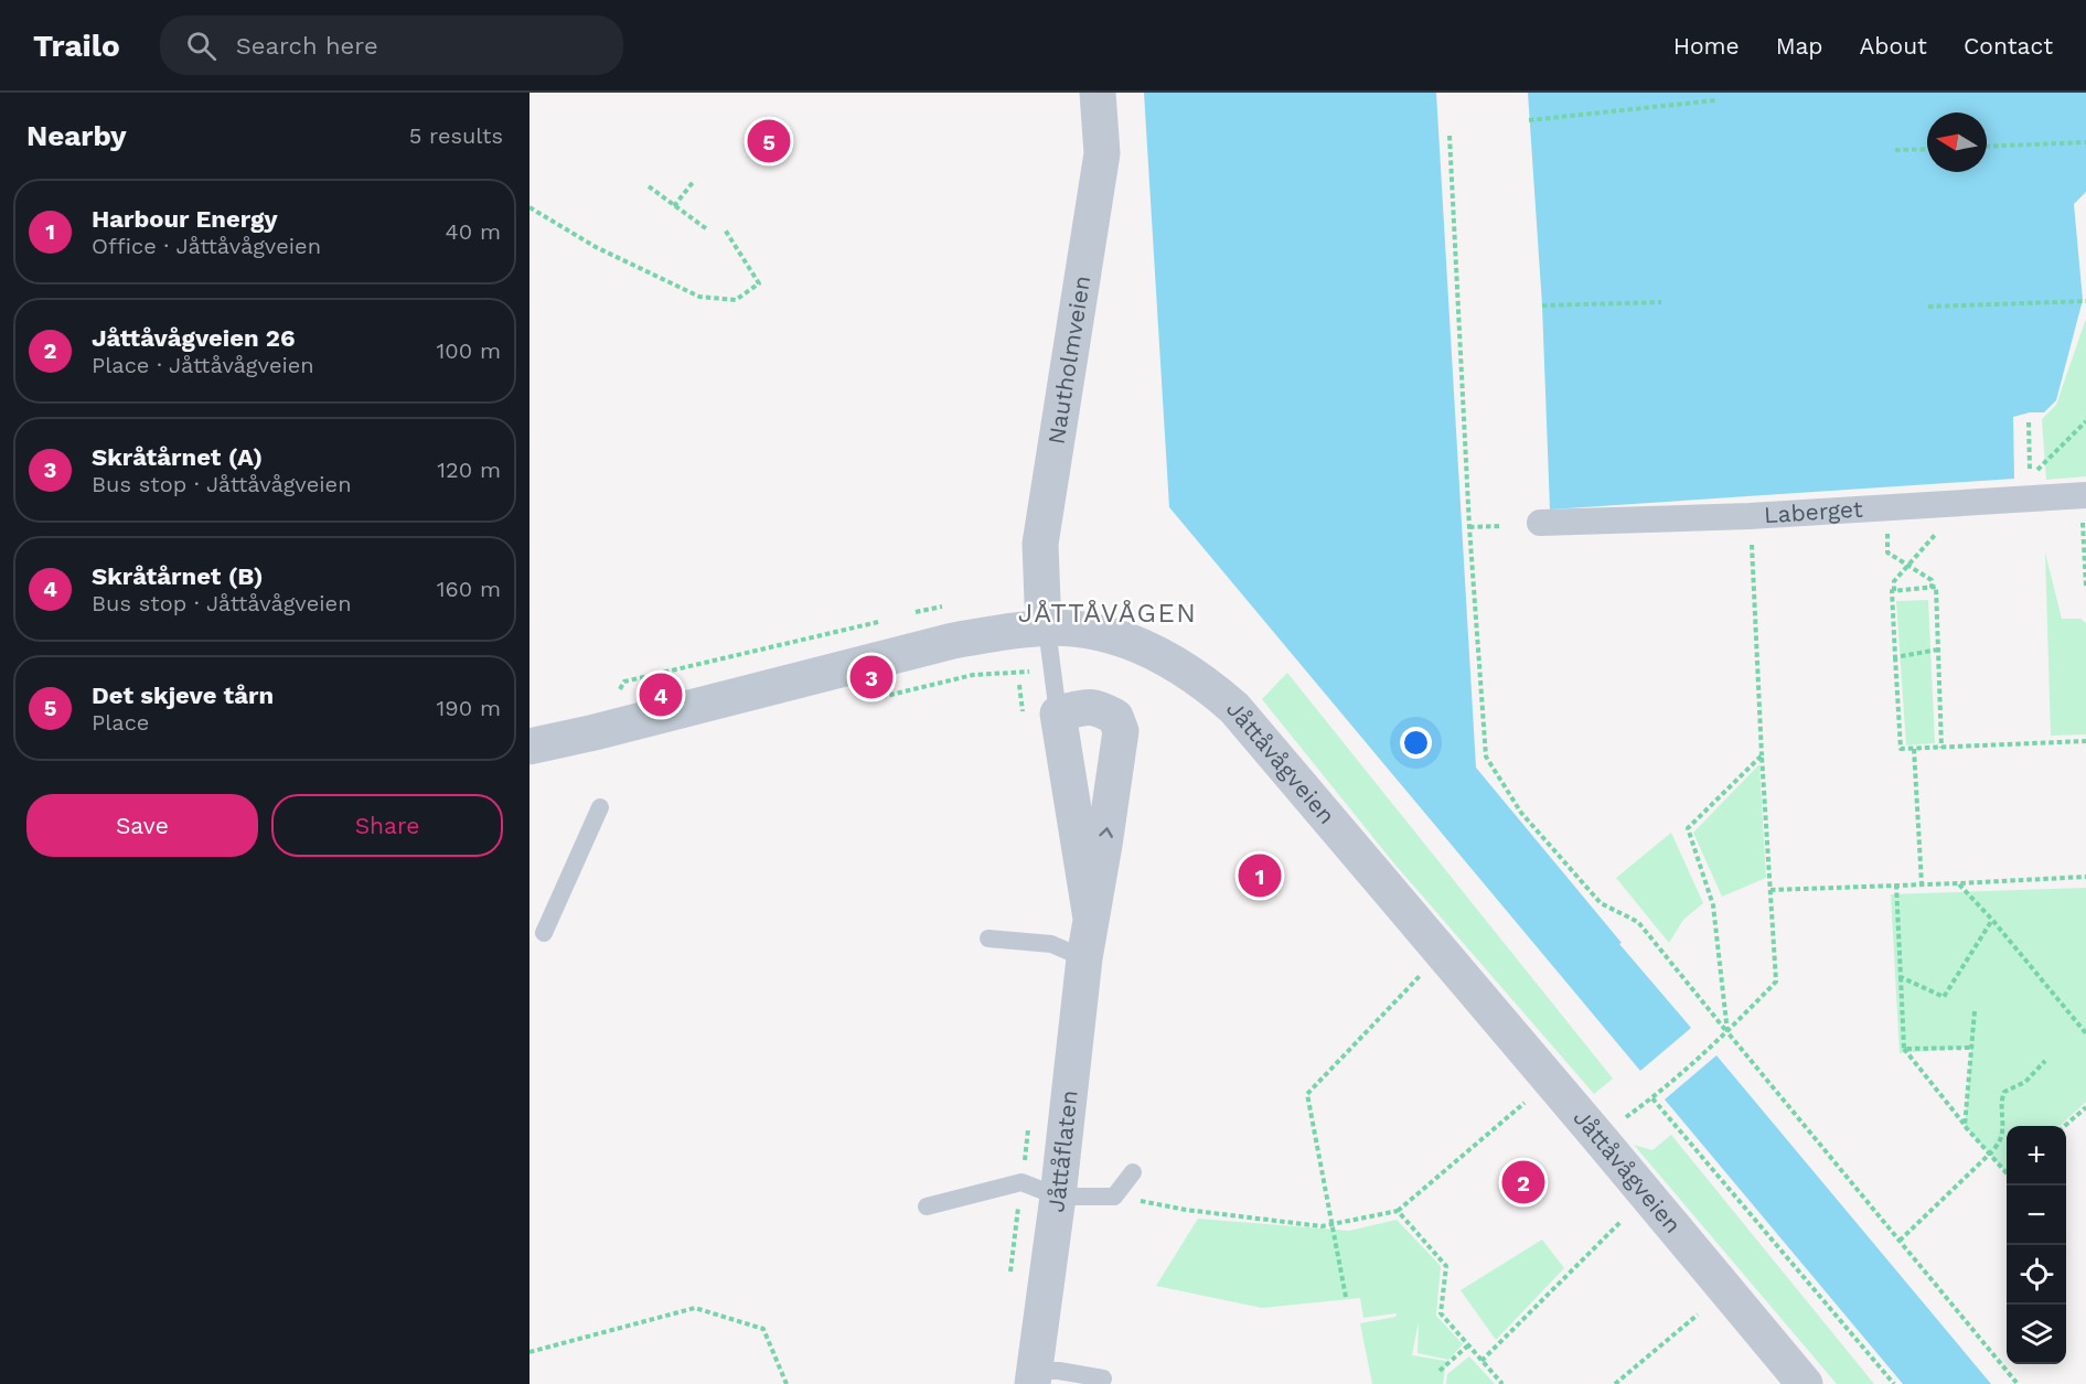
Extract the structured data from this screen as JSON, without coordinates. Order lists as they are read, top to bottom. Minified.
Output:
{"streets":{"street":["Nautholmveien","Laberget","Jåttåvågveien","Jåttåflaten"]},"crossings":[["Nautholmveien","Jåttåvågveien"],["Nautholmveien","Jåttåflaten"],["Jåttåvågveien","Jåttåflaten"]],"districts":["JÅTTÅVÅGEN"],"north":"left","page":{"header":"Trailo","search":"Search here","nav":["Home","Map","About","Contact"],"heading":["Nearby","5 results"],"pins":["5","3","4","1","2"],"list":[{"mark":"1","name":"Harbour Energy","note":"Office · Jåttåvågveien","value":"40 m"},{"mark":"2","name":"Jåttåvågveien 26","note":"Place · Jåttåvågveien","value":"100 m"},{"mark":"3","name":"Skråtårnet (A)","note":"Bus stop · Jåttåvågveien","value":"120 m"},{"mark":"4","name":"Skråtårnet (B)","note":"Bus stop · Jåttåvågveien","value":"160 m"},{"mark":"5","name":"Det skjeve tårn","note":"Place","value":"190 m"}],"buttons":["Save","Share"],"map_buttons":["+","−"]}}
